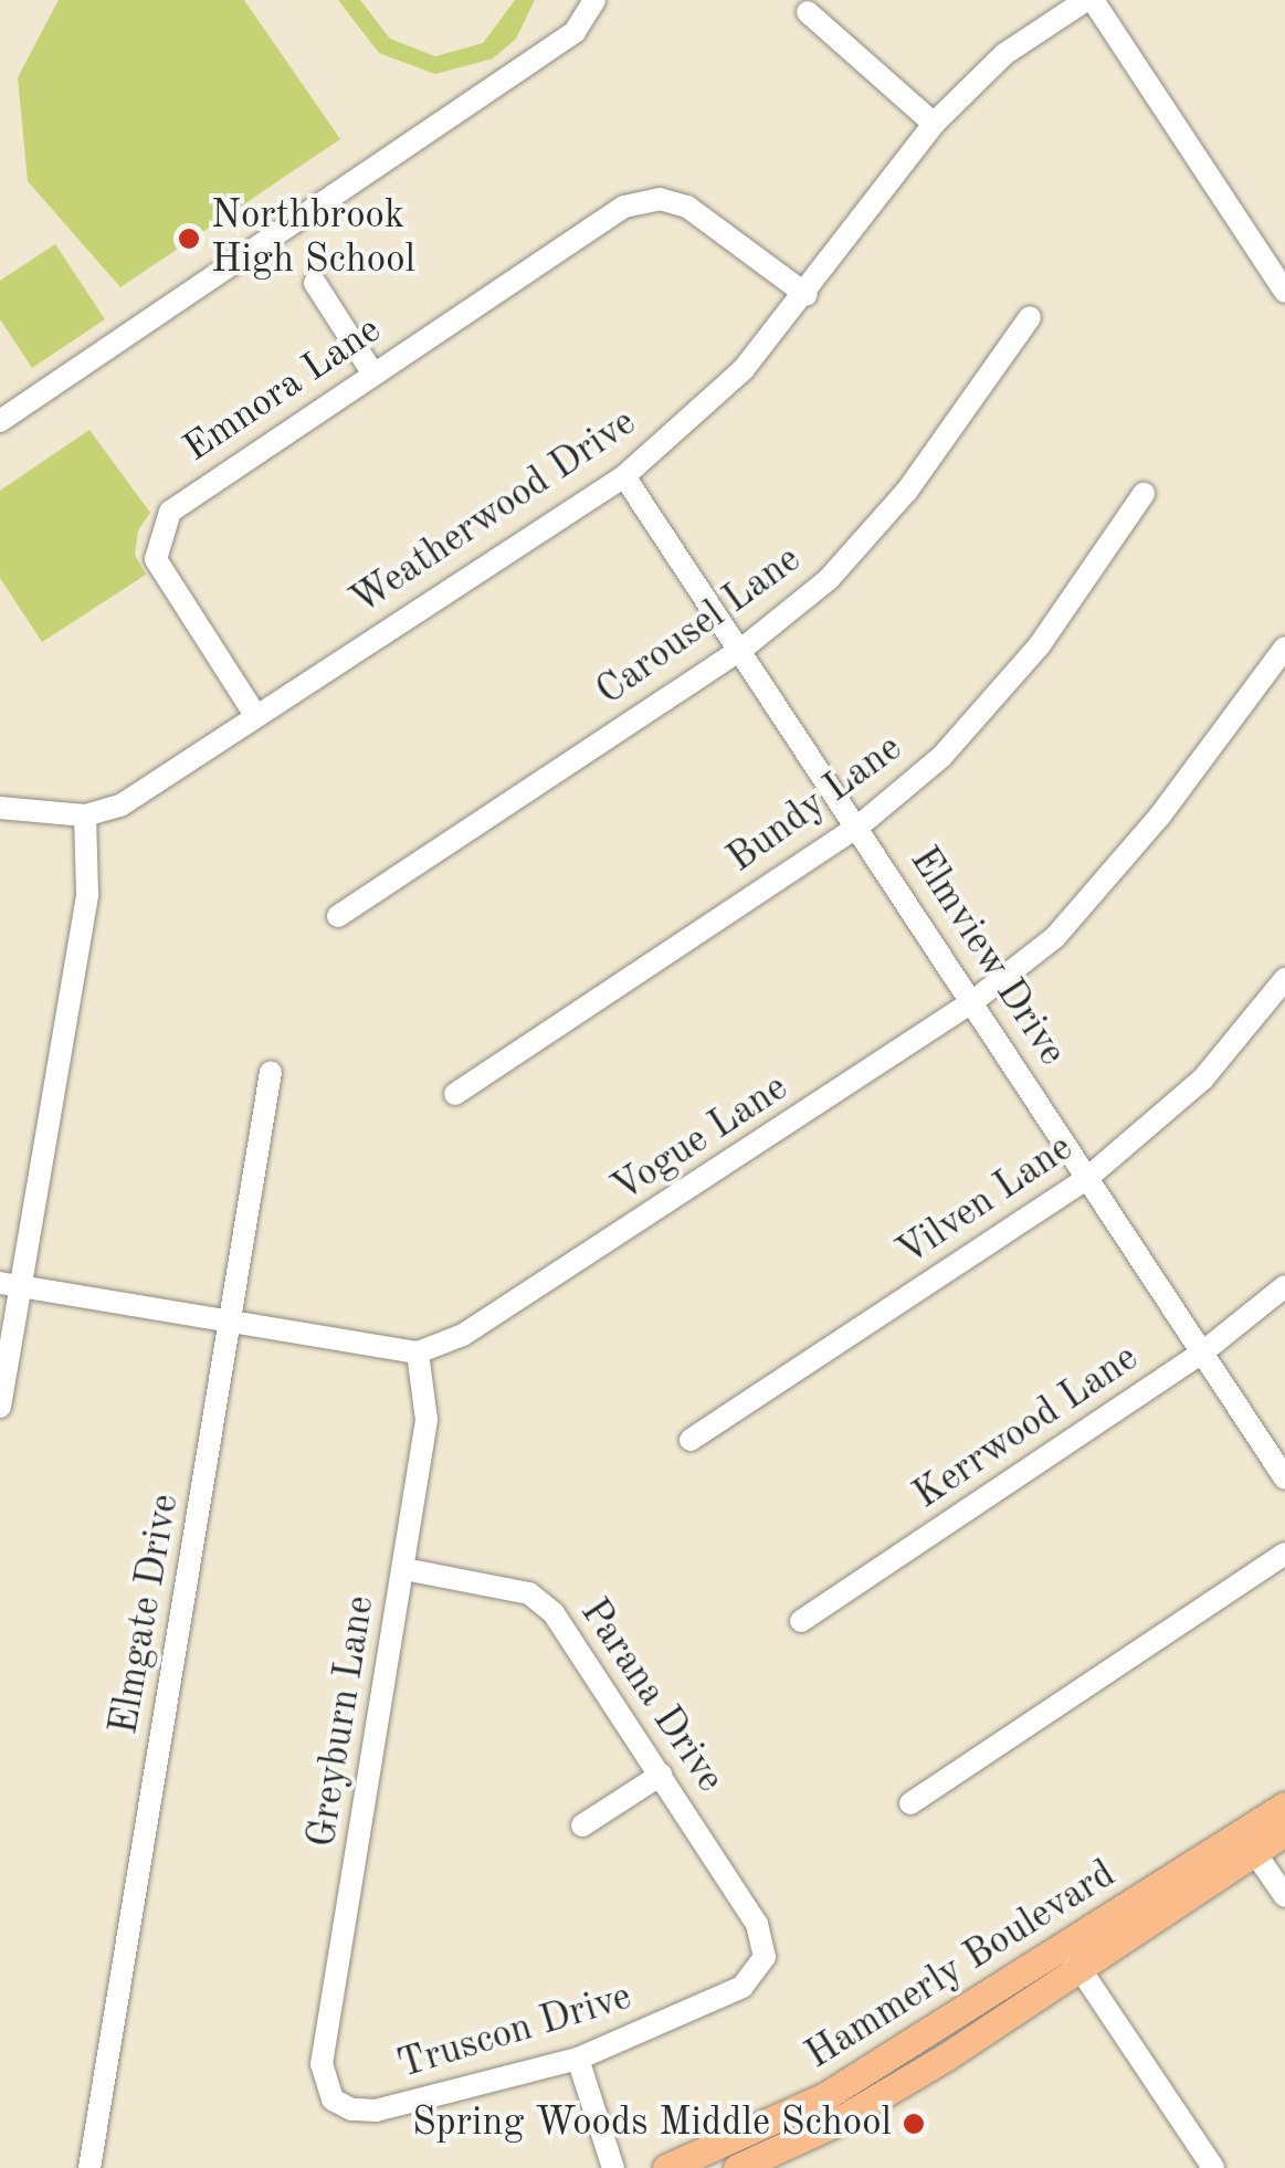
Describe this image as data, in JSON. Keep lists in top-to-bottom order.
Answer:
{
  "streets": {
    "main road": ["Hammerly Boulevard"],
    "street": [
      "Emnora Lane",
      "Weatherwood Drive",
      "Carousel Lane",
      "Bundy Lane",
      "Elmview Drive",
      "Vogue Lane",
      "Vilven Lane",
      "Kerrwood Lane",
      "Elmgate Drive",
      "Parana Drive",
      "Greyburn Lane",
      "Truscon Drive"
    ]
  },
  "crossings": [
    ["Emnora Lane", "Weatherwood Drive"],
    ["Weatherwood Drive", "Elmview Drive"],
    ["Carousel Lane", "Elmview Drive"],
    ["Bundy Lane", "Elmview Drive"],
    ["Elmview Drive", "Vogue Lane"],
    ["Elmview Drive", "Vilven Lane"],
    ["Elmview Drive", "Kerrwood Lane"],
    ["Vogue Lane", "Greyburn Lane"],
    ["Parana Drive", "Greyburn Lane"],
    ["Parana Drive", "Truscon Drive"],
    ["Greyburn Lane", "Truscon Drive"]
  ],
  "places": ["Northbrook High School", "Spring Woods Middle School"]
}
